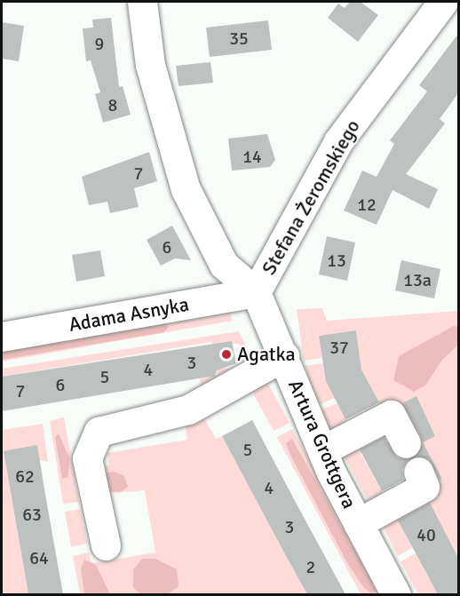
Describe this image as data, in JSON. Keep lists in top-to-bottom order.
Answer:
{
  "streets": {
    "street": ["Stefana Żeromskiego", "Adama Asnyka", "Artura Grottgera"]
  },
  "crossings": [
    ["Stefana Żeromskiego", "Adama Asnyka"],
    ["Stefana Żeromskiego", "Artura Grottgera"],
    ["Adama Asnyka", "Artura Grottgera"]
  ],
  "places": ["Agatka"],
  "house_numbers": [
    "35",
    "9",
    "8",
    "14",
    "7",
    "12",
    "6",
    "13",
    "13a",
    "37",
    "3",
    "4",
    "5",
    "6",
    "7",
    "5",
    "62",
    "4",
    "63",
    "3",
    "40",
    "64",
    "2"
  ]
}
